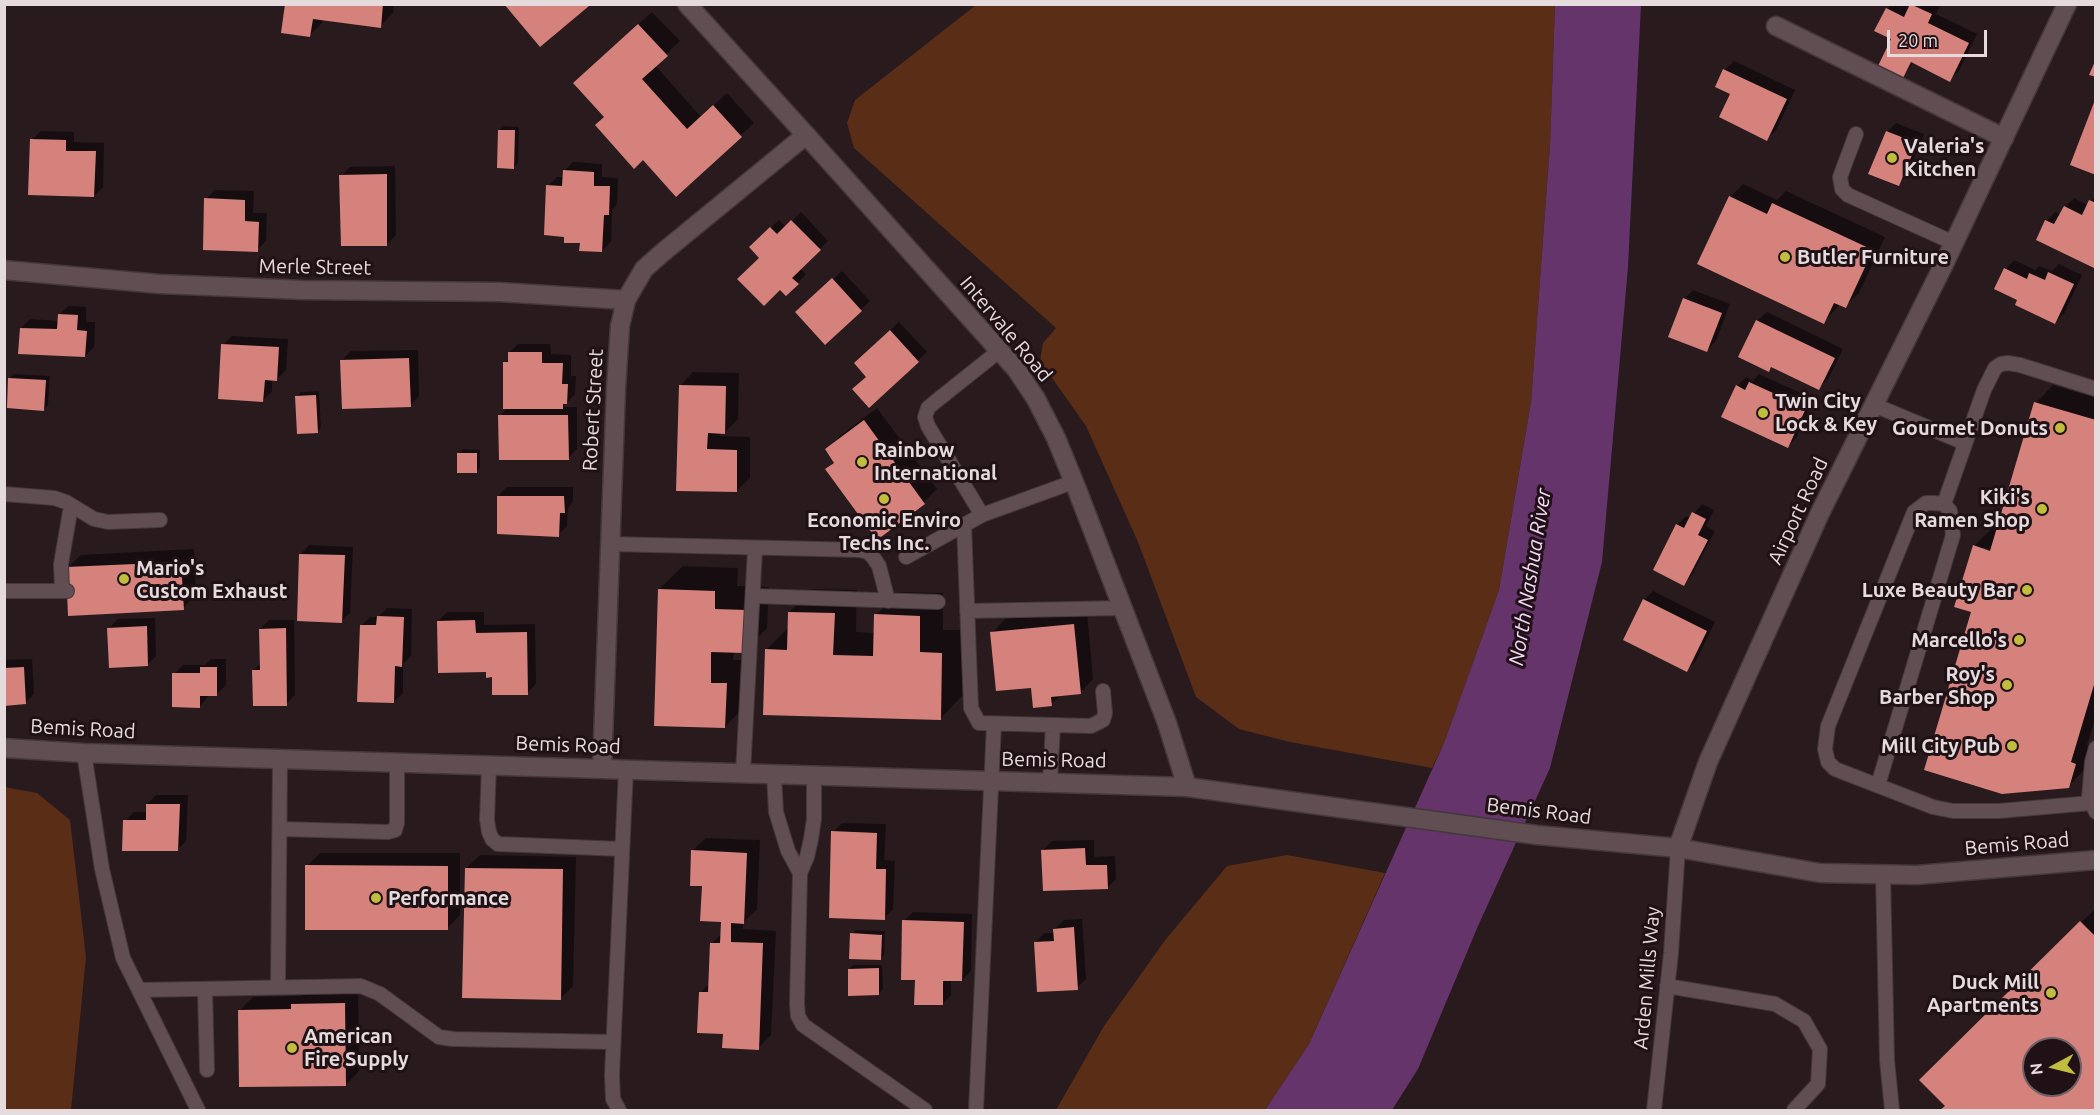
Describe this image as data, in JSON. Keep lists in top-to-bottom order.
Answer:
{
  "streets": {
    "main road": [
      "Merle Street",
      "Intervale Road",
      "Robert Street",
      "Airport Road",
      "Bemis Road"
    ],
    "lane": ["Arden Mills Way"]
  },
  "crossings": [
    ["Merle Street", "Robert Street"],
    ["Intervale Road", "Robert Street"],
    ["Intervale Road", "Bemis Road"],
    ["Robert Street", "Bemis Road"],
    ["Airport Road", "Bemis Road"],
    ["Airport Road", "Arden Mills Way"],
    ["Bemis Road", "Arden Mills Way"]
  ],
  "water": ["North Nashua River"],
  "places": [
    "Valeria's Kitchen",
    "Butler Furniture",
    "Twin City Lock & Key",
    "Gourmet Donuts",
    "Rainbow International",
    "Economic Enviro Techs Inc.",
    "Kiki's Ramen Shop",
    "Mario's Custom Exhaust",
    "Luxe Beauty Bar",
    "Marcello's",
    "Roy's Barber Shop",
    "Mill City Pub",
    "Performance",
    "Duck Mill Apartments",
    "American Fire Supply"
  ],
  "scale_bar": "20 m",
  "north": "left"
}
